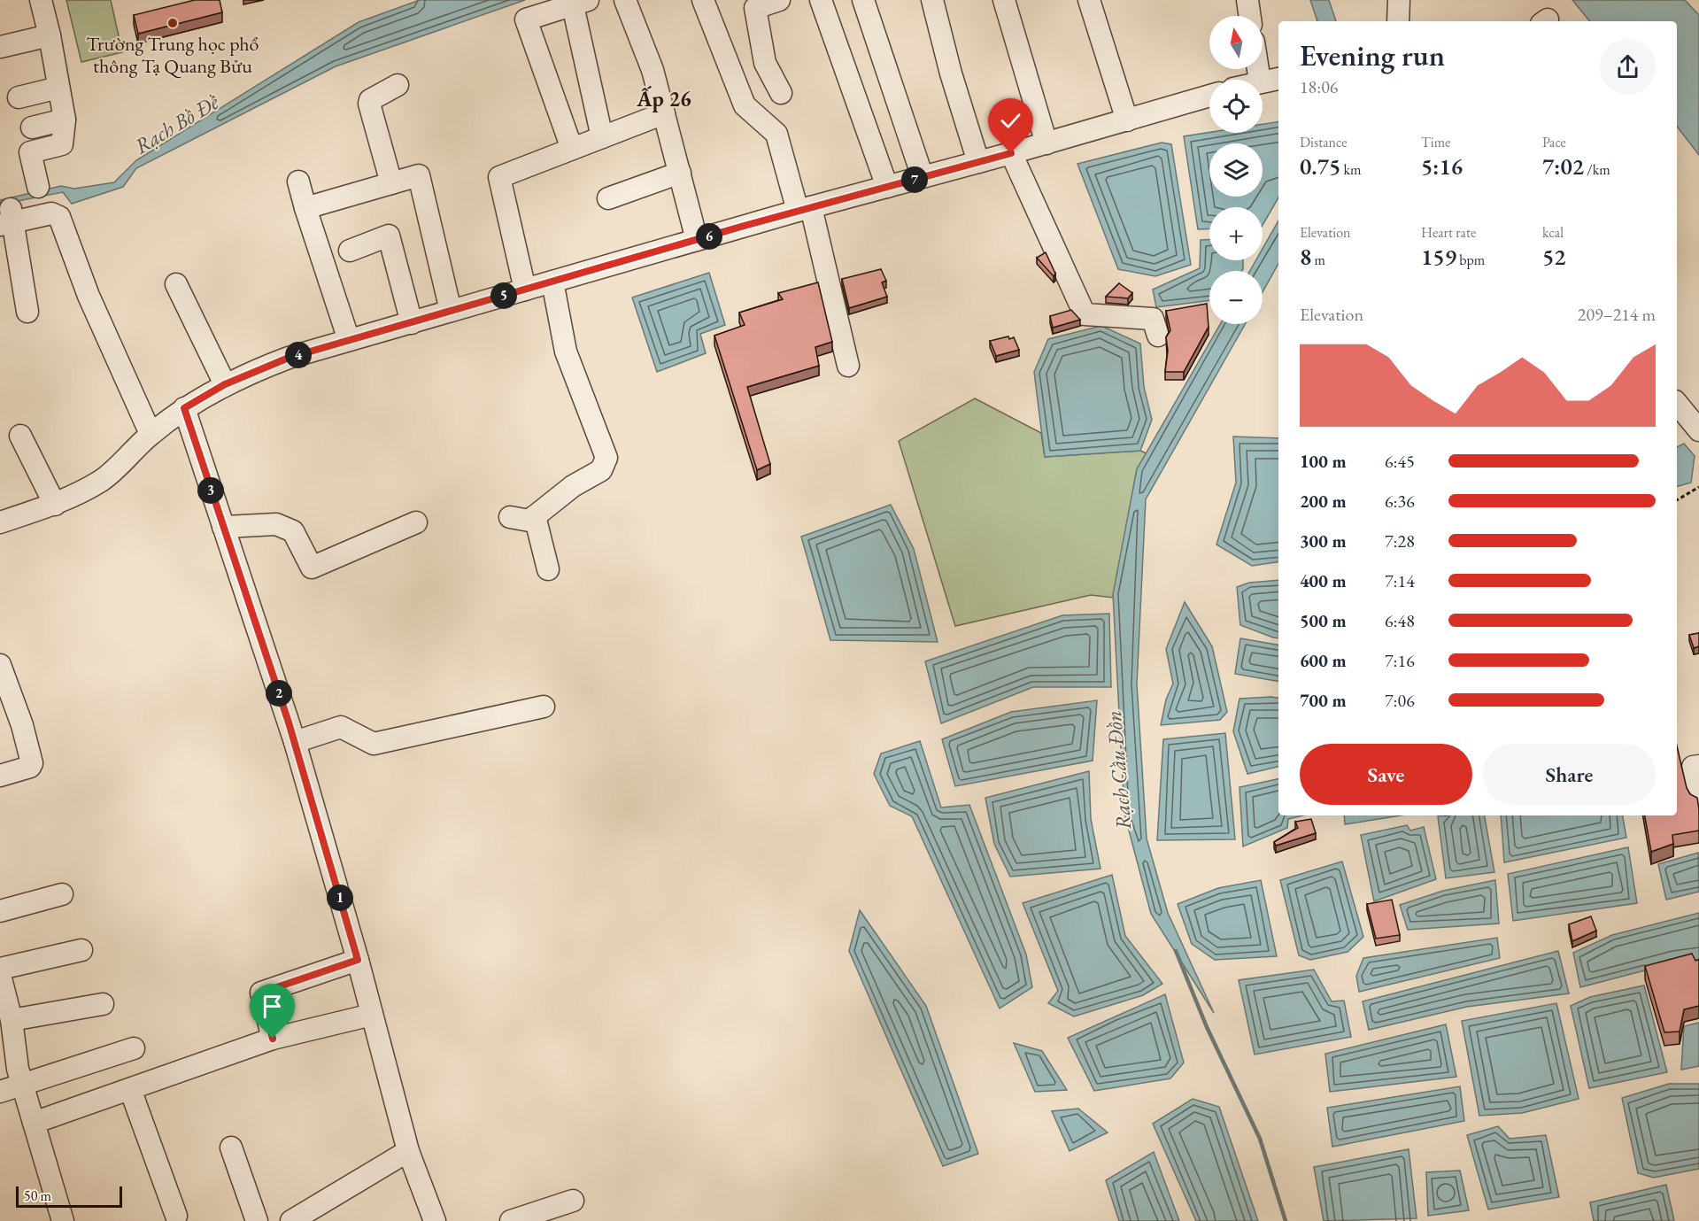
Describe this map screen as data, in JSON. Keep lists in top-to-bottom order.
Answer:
{
  "districts": ["Ấp 26"],
  "water": ["Rạch Bồ Đề", "Rạch Cầu Đồn"],
  "places": ["Trường Trung học phổ thông Tạ Quang Bửu"],
  "scale_bar": "50 m",
  "north": "top",
  "page": {
    "map_buttons": ["+", "−"],
    "heading": ["Evening run", "18:06"],
    "stats": [
      ["Distance", "0.75 km"],
      ["Time", "5:16"],
      ["Pace", "7:02 /km"],
      ["Elevation", "8 m"],
      ["Heart rate", "159 bpm"],
      ["kcal", "52"]
    ],
    "pins": [
      "7",
      "6",
      "5",
      "4",
      "3",
      "2",
      "1"
    ],
    "chart": ["Elevation", "209–214 m"],
    "list": [
      {
        "name": "100 m",
        "note": "6:45"
      },
      {
        "name": "200 m",
        "note": "6:36"
      },
      {
        "name": "300 m",
        "note": "7:28"
      },
      {
        "name": "400 m",
        "note": "7:14"
      },
      {
        "name": "500 m",
        "note": "6:48"
      },
      {
        "name": "600 m",
        "note": "7:16"
      },
      {
        "name": "700 m",
        "note": "7:06"
      }
    ],
    "buttons": ["Save", "Share"],
    "scale": "50 m"
  }
}
